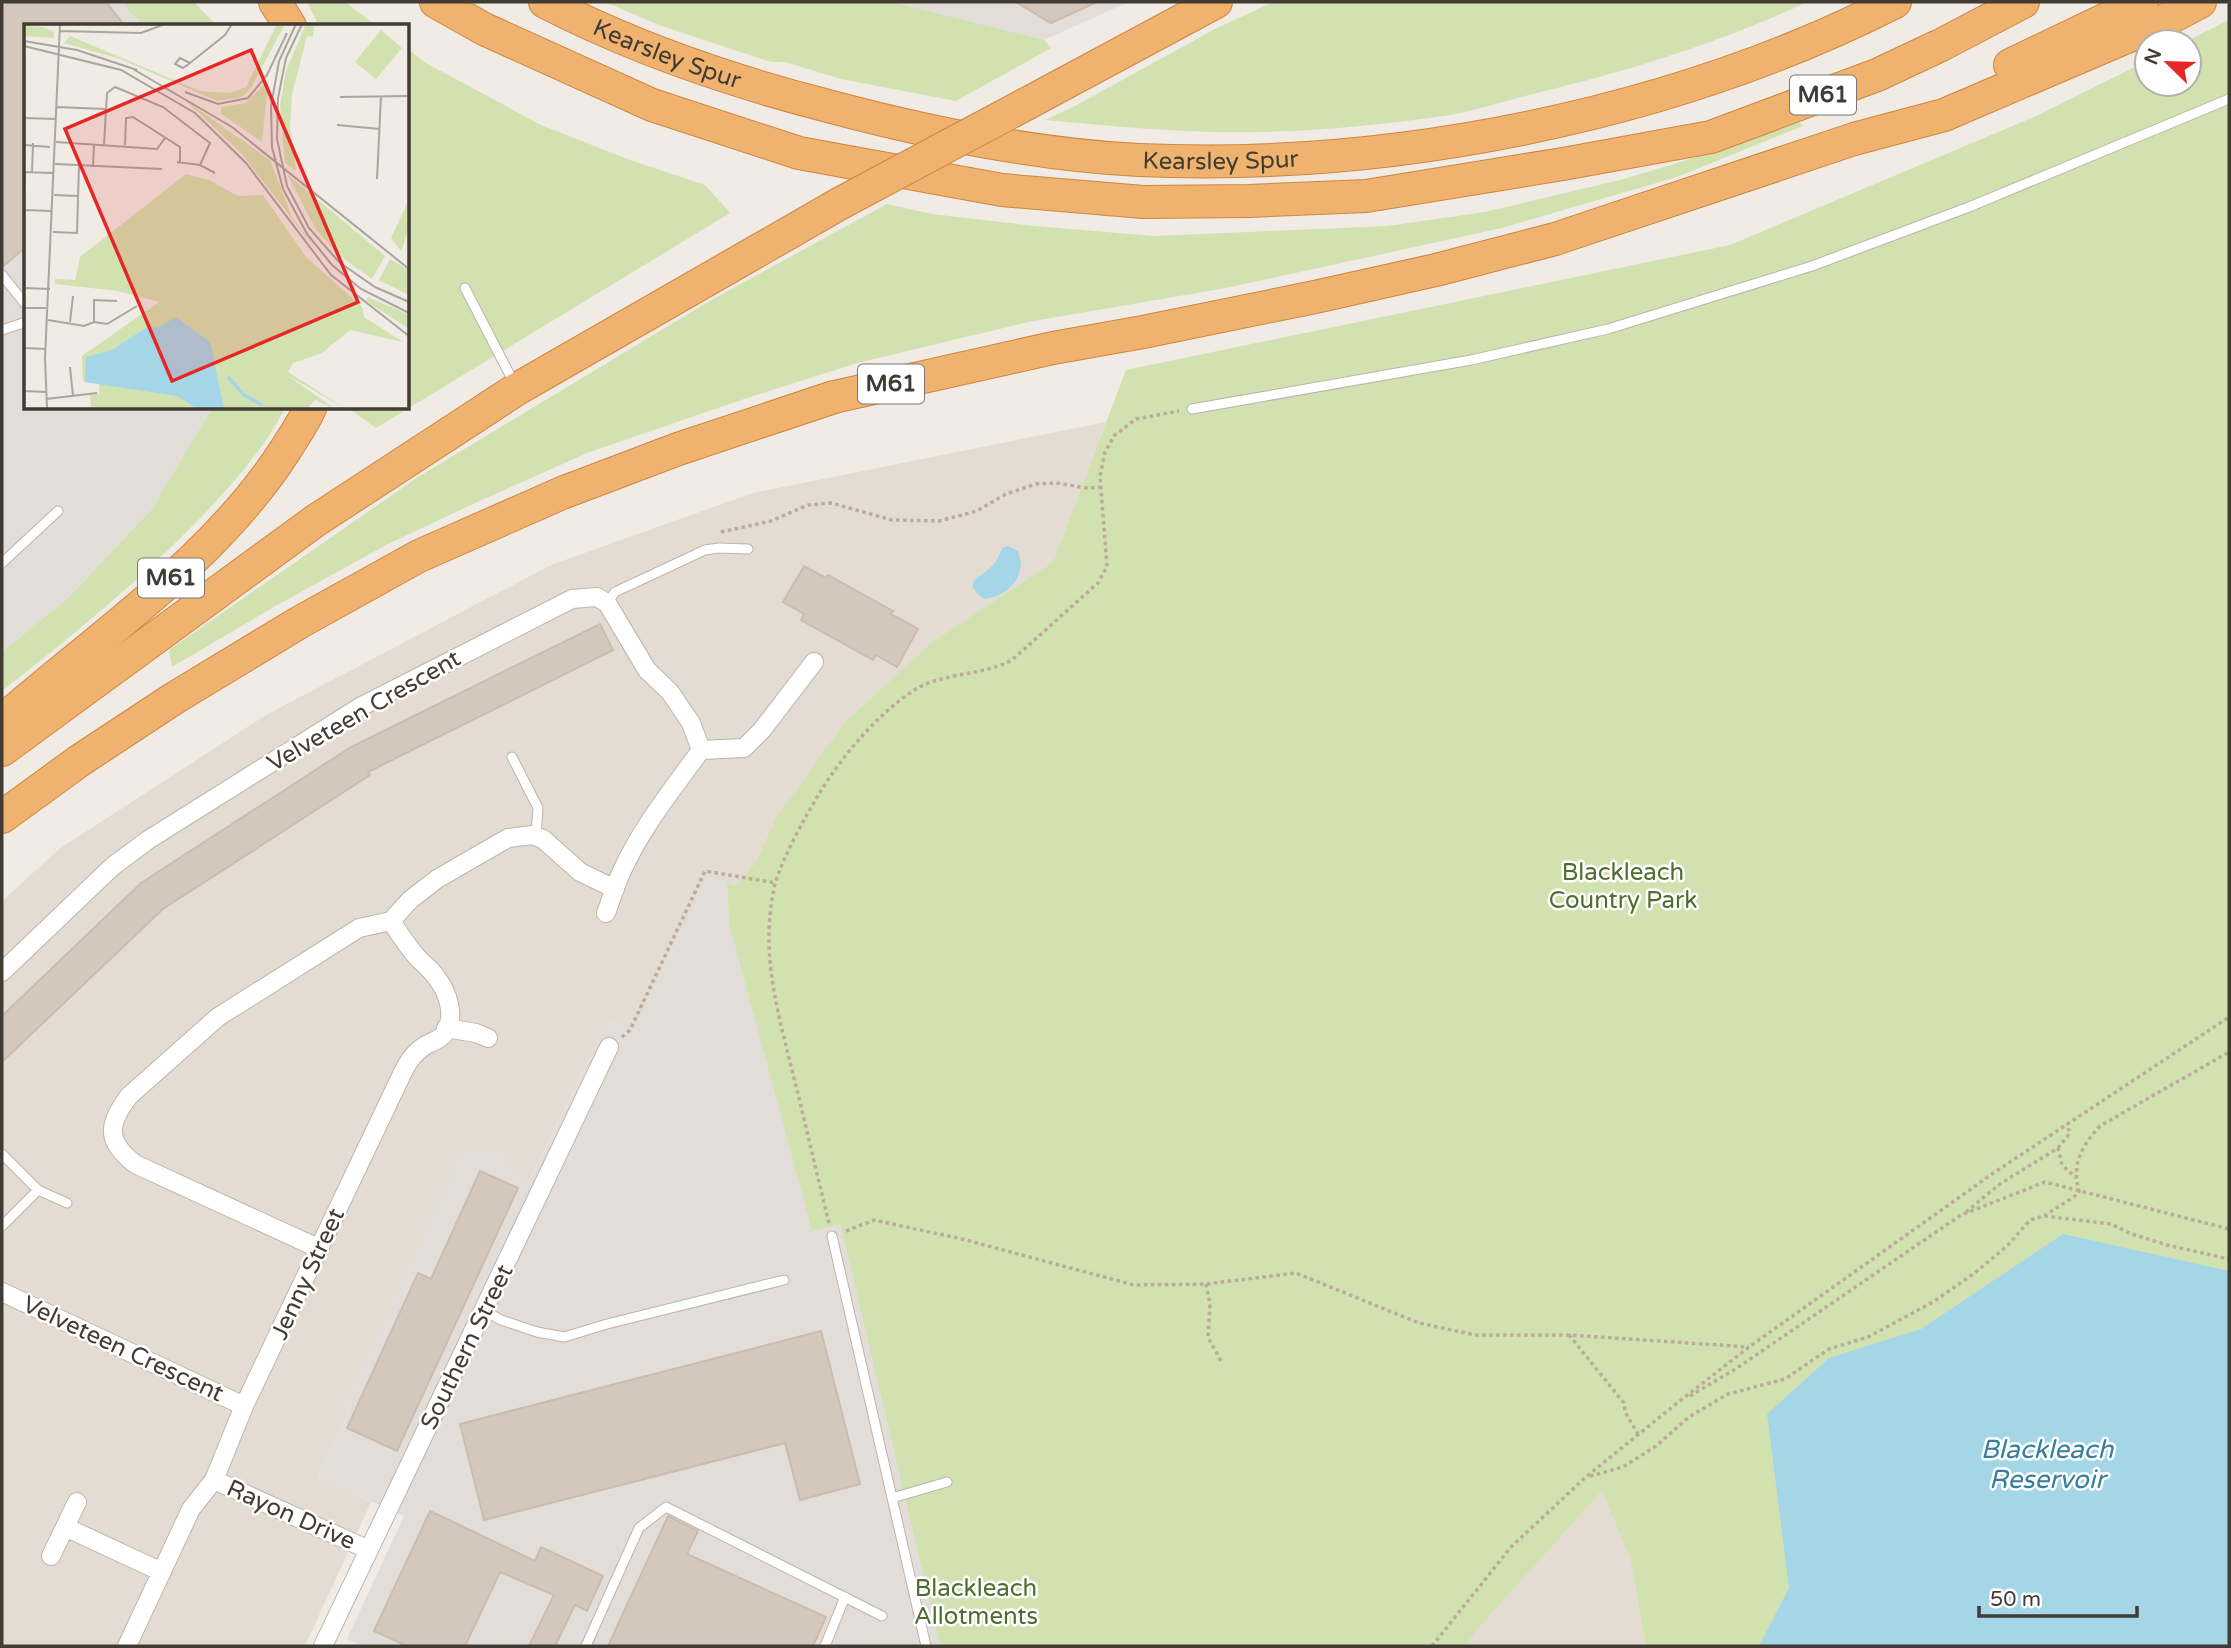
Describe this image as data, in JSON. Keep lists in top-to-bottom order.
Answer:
{
  "streets": {
    "highway": ["Kearsley Spur", "M61"],
    "street": [
      "Velveteen Crescent",
      "Jenny Street",
      "Southern Street",
      "Rayon Drive"
    ]
  },
  "crossings": [
    ["Kearsley Spur", "M61"],
    ["Velveteen Crescent", "Jenny Street"],
    ["Jenny Street", "Rayon Drive"],
    ["Southern Street", "Rayon Drive"]
  ],
  "water": ["Blackleach Reservoir"],
  "parks": ["Blackleach Country Park", "Blackleach Allotments"],
  "scale_bar": "50 m",
  "north": "top left"
}
